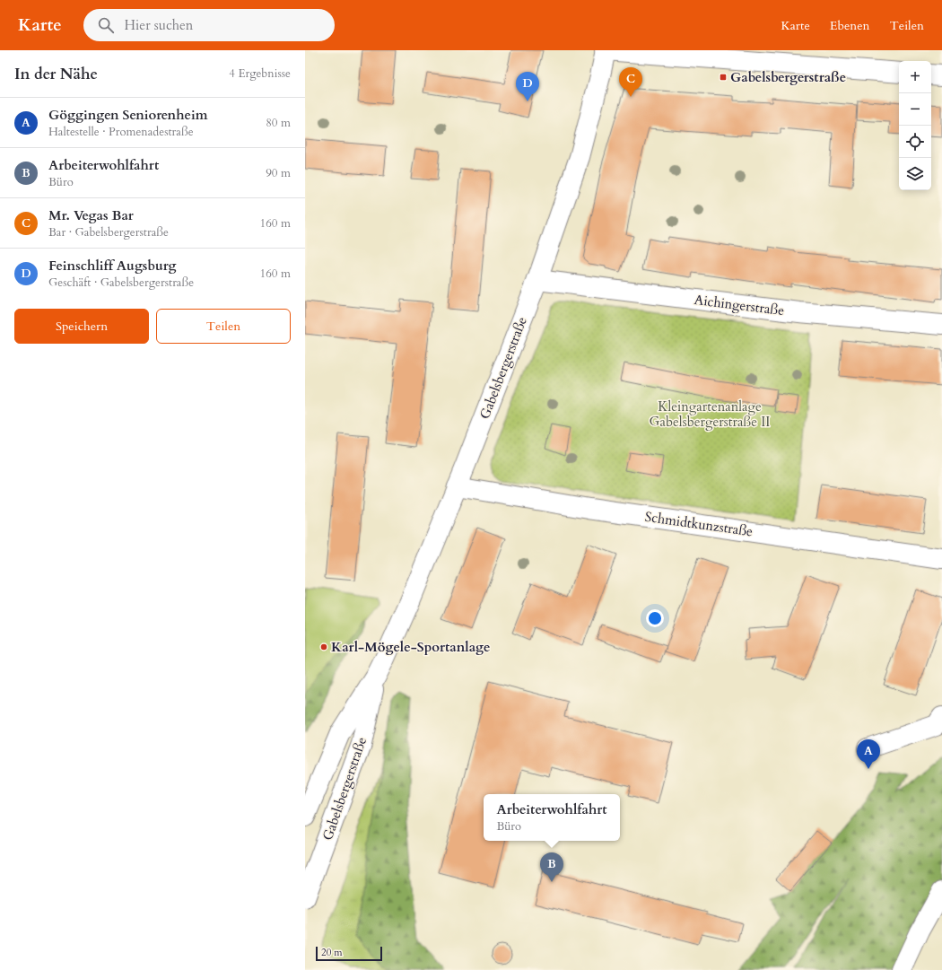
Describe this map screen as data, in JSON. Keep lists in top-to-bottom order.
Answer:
{
  "streets": {
    "street": ["Aichingerstraße", "Gabelsbergerstraße", "Schmidtkunzstraße"]
  },
  "crossings": [
    ["Aichingerstraße", "Gabelsbergerstraße"],
    ["Gabelsbergerstraße", "Schmidtkunzstraße"]
  ],
  "parks": ["Kleingartenanlage Gabelsbergerstraße II"],
  "places": {
    "transit": ["Gabelsbergerstraße"],
    "other": ["Karl-Mögele-Sportanlage"]
  },
  "scale_bar": "20 m",
  "page": {
    "header": "Karte",
    "search": "Hier suchen",
    "nav": ["Karte", "Ebenen", "Teilen"],
    "heading": ["In der Nähe", "4 Ergebnisse"],
    "map_buttons": ["+", "−"],
    "pins": [
      "C",
      "D",
      "A",
      "B"
    ],
    "list": [
      {
        "mark": "A",
        "name": "Göggingen Seniorenheim",
        "note": "Haltestelle · Promenadestraße",
        "value": "80 m"
      },
      {
        "mark": "B",
        "name": "Arbeiterwohlfahrt",
        "note": "Büro",
        "value": "90 m"
      },
      {
        "mark": "C",
        "name": "Mr. Vegas Bar",
        "note": "Bar · Gabelsbergerstraße",
        "value": "160 m"
      },
      {
        "mark": "D",
        "name": "Feinschliff Augsburg",
        "note": "Geschäft · Gabelsbergerstraße",
        "value": "160 m"
      }
    ],
    "buttons": ["Speichern", "Teilen"],
    "popup": ["Arbeiterwohlfahrt", "Büro"],
    "scale": "20 m"
  }
}
